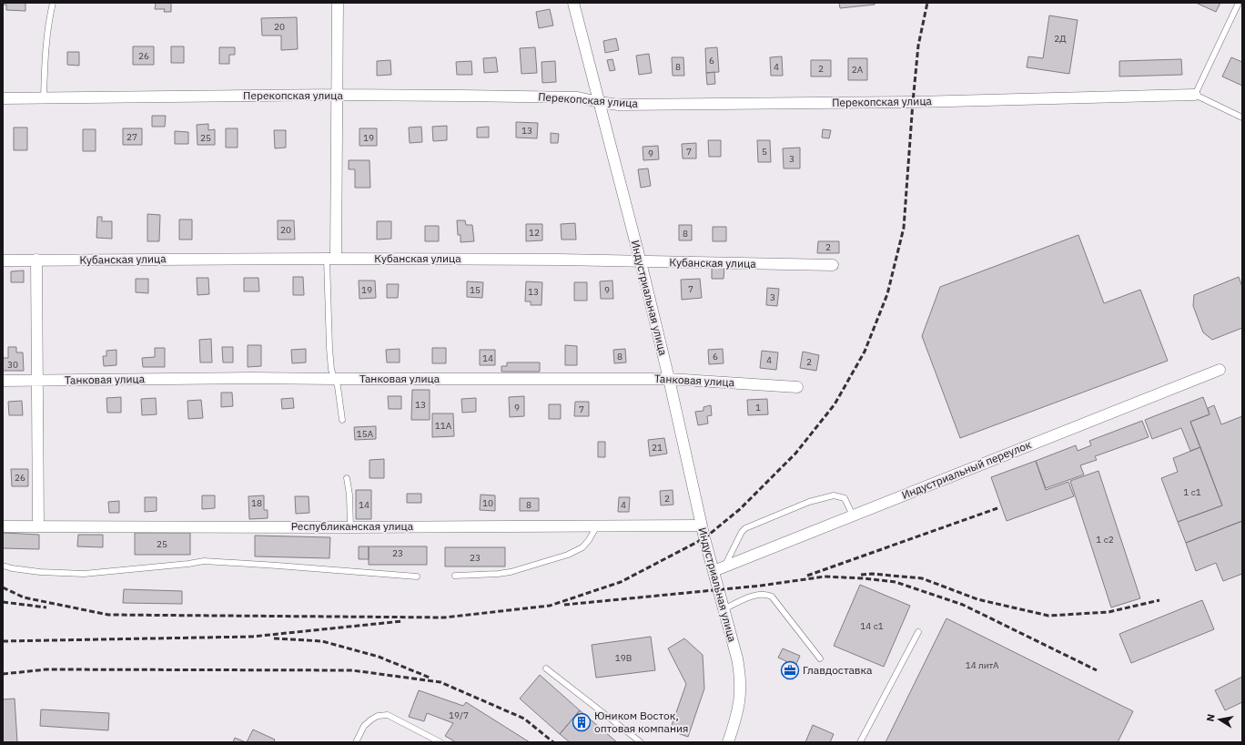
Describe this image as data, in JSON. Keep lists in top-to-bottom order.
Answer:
{
  "streets": {
    "street": [
      "Перекопская улица",
      "Кубанская улица",
      "Индустриальная улица",
      "Танковая улица",
      "Индустриальный переулок",
      "Республиканская улица"
    ]
  },
  "crossings": [
    ["Перекопская улица", "Индустриальная улица"],
    ["Кубанская улица", "Индустриальная улица"],
    ["Индустриальная улица", "Танковая улица"],
    ["Индустриальная улица", "Индустриальный переулок"],
    ["Индустриальная улица", "Республиканская улица"]
  ],
  "places": {
    "office": ["Главдоставка"],
    "building": ["Юником Восток, оптовая компания"]
  },
  "house_numbers": [
    "20",
    "2Д",
    "26",
    "6",
    "8",
    "4",
    "2",
    "2А",
    "13",
    "27",
    "25",
    "19",
    "7",
    "5",
    "9",
    "3",
    "20",
    "12",
    "8",
    "2",
    "7",
    "19",
    "15",
    "9",
    "13",
    "3",
    "8",
    "6",
    "14",
    "4",
    "2",
    "30",
    "13",
    "9",
    "1",
    "7",
    "11А",
    "15А",
    "21",
    "26",
    "1 с1",
    "2",
    "18",
    "10",
    "14",
    "8",
    "4",
    "1 с2",
    "25",
    "23",
    "23",
    "14 с1",
    "19В",
    "14 литА",
    "19/7"
  ],
  "north": "left"
}
